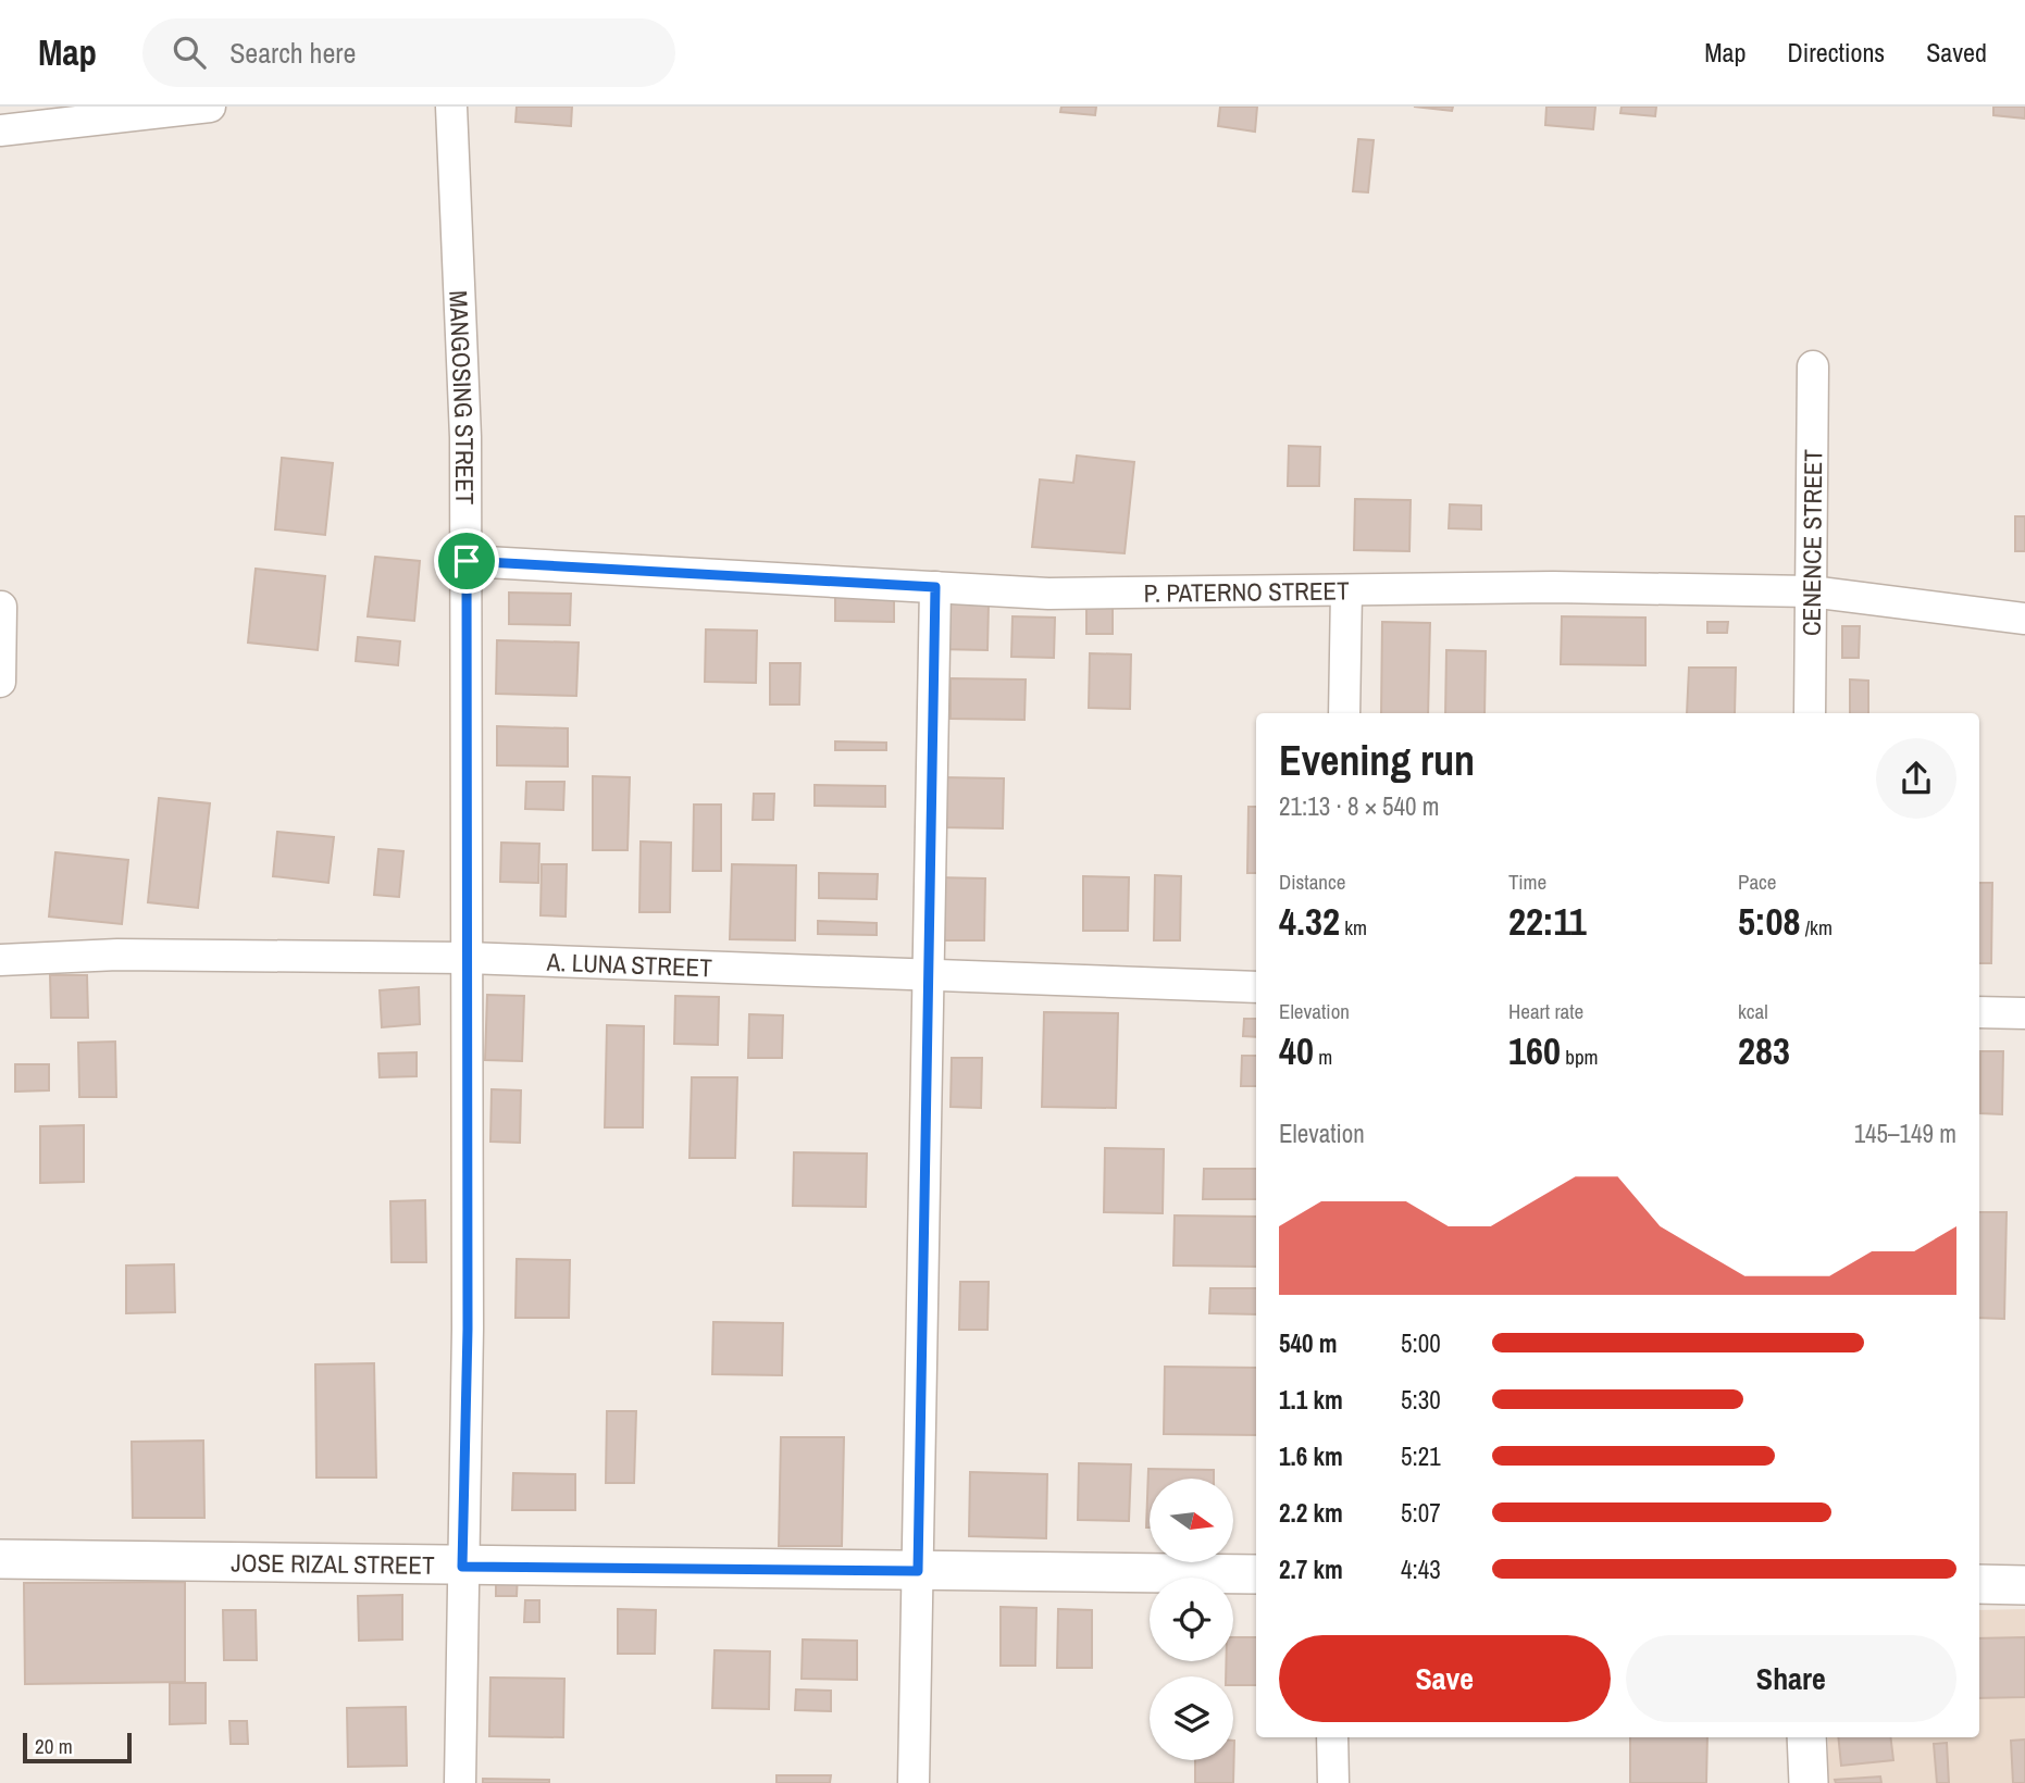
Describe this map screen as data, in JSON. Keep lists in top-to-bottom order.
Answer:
{
  "streets": {
    "street": [
      "MANGOSING STREET",
      "CENENCE STREET",
      "P. PATERNO STREET",
      "A. LUNA STREET",
      "JOSE RIZAL STREET"
    ]
  },
  "crossings": [
    ["MANGOSING STREET", "P. PATERNO STREET"],
    ["MANGOSING STREET", "A. LUNA STREET"],
    ["MANGOSING STREET", "JOSE RIZAL STREET"],
    ["CENENCE STREET", "P. PATERNO STREET"]
  ],
  "scale_bar": "20 m",
  "north": "right",
  "page": {
    "header": "Map",
    "search": "Search here",
    "nav": ["Map", "Directions", "Saved"],
    "heading": ["Evening run", "21:13 · 8 × 540 m"],
    "stats": [
      ["Distance", "4.32 km"],
      ["Time", "22:11"],
      ["Pace", "5:08 /km"],
      ["Elevation", "40 m"],
      ["Heart rate", "160 bpm"],
      ["kcal", "283"]
    ],
    "chart": ["Elevation", "145–149 m"],
    "list": [
      {
        "name": "540 m",
        "note": "5:00"
      },
      {
        "name": "1.1 km",
        "note": "5:30"
      },
      {
        "name": "1.6 km",
        "note": "5:21"
      },
      {
        "name": "2.2 km",
        "note": "5:07"
      },
      {
        "name": "2.7 km",
        "note": "4:43"
      }
    ],
    "buttons": ["Save", "Share"],
    "scale": "20 m"
  }
}
